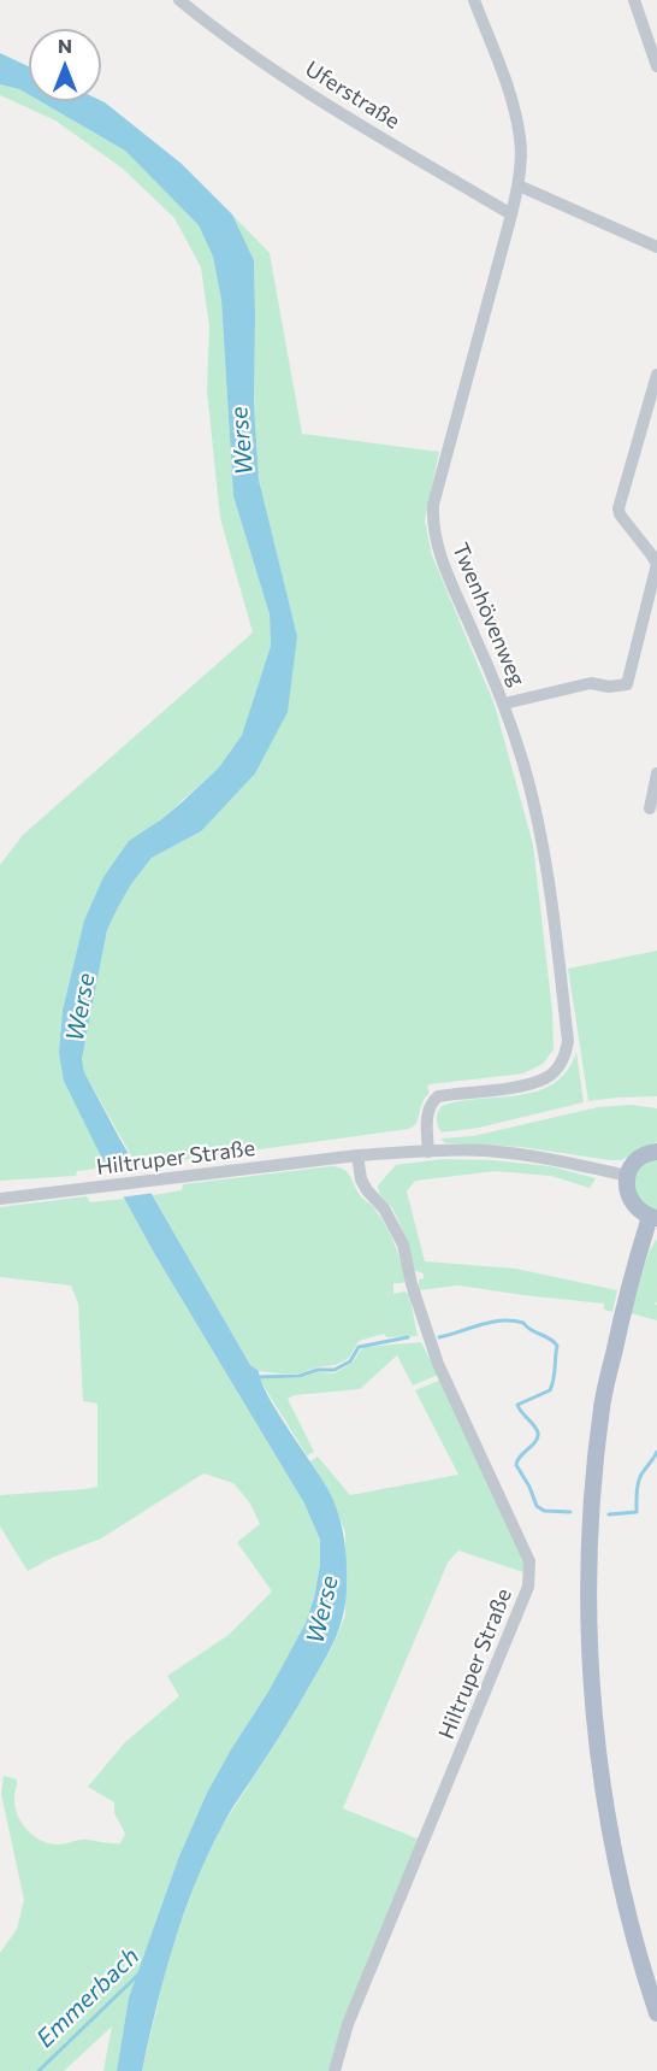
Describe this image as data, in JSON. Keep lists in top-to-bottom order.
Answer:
{
  "streets": {
    "street": ["Uferstraße", "Twenhövenweg", "Hiltruper Straße"]
  },
  "crossings": [
    ["Uferstraße", "Twenhövenweg"],
    ["Twenhövenweg", "Hiltruper Straße"]
  ],
  "water": ["Werse", "Emmerbach"],
  "north": "top"
}
